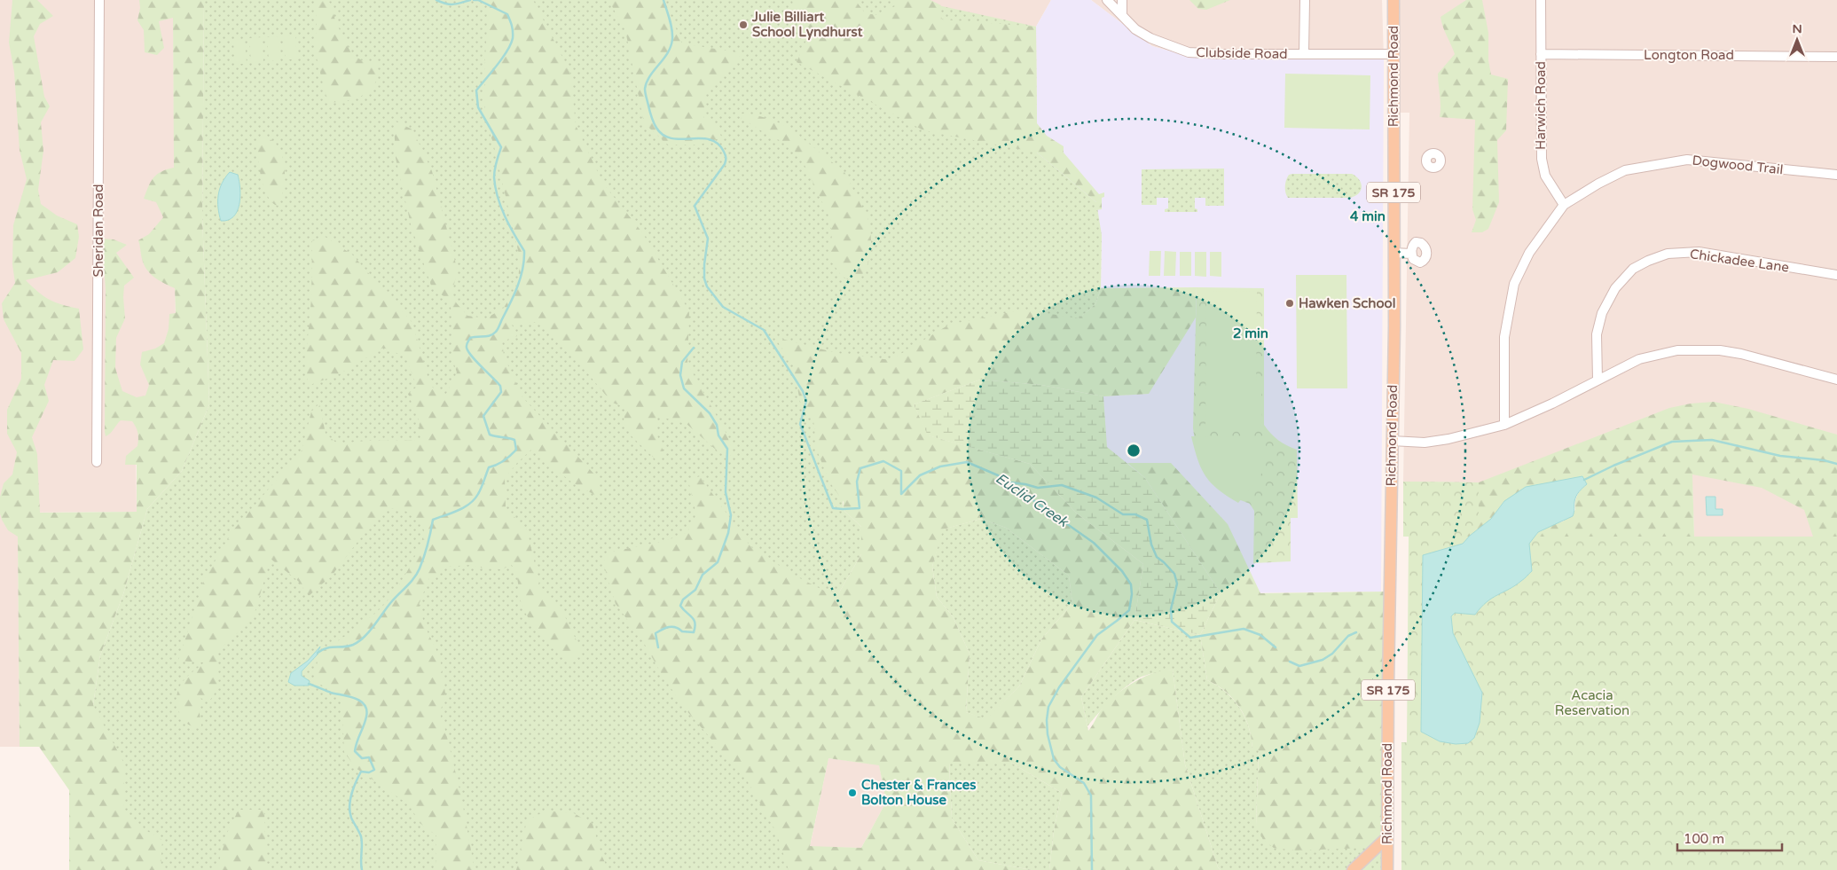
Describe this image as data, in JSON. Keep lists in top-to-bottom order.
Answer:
{
  "streets": {
    "main road": ["Richmond Road", "SR 175"],
    "street": [
      "Clubside Road",
      "Longton Road",
      "Harwich Road",
      "Dogwood Trail",
      "Sheridan Road",
      "Chickadee Lane"
    ]
  },
  "crossings": [
    ["Clubside Road", "Richmond Road"],
    ["Longton Road", "Harwich Road"],
    ["Harwich Road", "Dogwood Trail"]
  ],
  "water": ["Euclid Creek"],
  "parks": ["Acacia Reservation"],
  "places": ["Julie Billiart School Lyndhurst", "Hawken School", "Chester & Frances Bolton House"],
  "scale_bar": "100 m",
  "north": "top",
  "rings": ["4 min", "2 min"]
}
